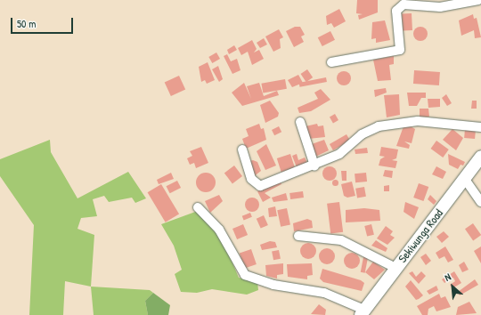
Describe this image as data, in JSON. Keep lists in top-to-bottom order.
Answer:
{
  "streets": {
    "main road": ["Sekiwunga Road"]
  },
  "scale_bar": "50 m",
  "north": "top left"
}
